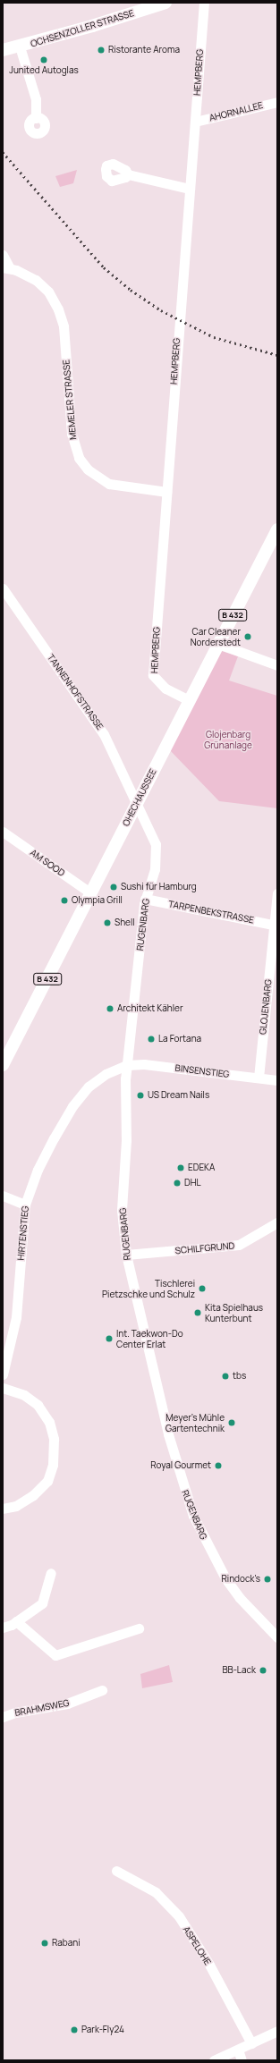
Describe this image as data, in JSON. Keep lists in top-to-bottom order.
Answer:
{
  "streets": {
    "main road": ["OCHSENZOLLER STRASSE", "B 432", "OHECHAUSSEE"],
    "street": [
      "HEMPBERG",
      "AHORNALLEE",
      "MEMELER STRASSE",
      "TANNENHOFSTRASSE",
      "AM SOOD",
      "TARPENBEKSTRASSE",
      "RUGENBARG",
      "GLOJENBARG",
      "BINSENSTIEG",
      "HIRTENSTIEG",
      "SCHILFGRUND",
      "BRAHMSWEG",
      "ASPELOHE"
    ]
  },
  "crossings": [
    ["HEMPBERG", "AHORNALLEE"],
    ["HEMPBERG", "MEMELER STRASSE"],
    ["HEMPBERG", "OHECHAUSSEE"],
    ["TANNENHOFSTRASSE", "OHECHAUSSEE"],
    ["TANNENHOFSTRASSE", "RUGENBARG"],
    ["OHECHAUSSEE", "AM SOOD"],
    ["OHECHAUSSEE", "RUGENBARG"],
    ["TARPENBEKSTRASSE", "RUGENBARG"],
    ["TARPENBEKSTRASSE", "GLOJENBARG"],
    ["RUGENBARG", "BINSENSTIEG"],
    ["RUGENBARG", "HIRTENSTIEG"],
    ["RUGENBARG", "SCHILFGRUND"],
    ["GLOJENBARG", "BINSENSTIEG"],
    ["BINSENSTIEG", "HIRTENSTIEG"]
  ],
  "parks": ["Glojenbarg Grünanlage"],
  "places": [
    "Ristorante Aroma",
    "Junited Autoglas",
    "Car Cleaner Norderstedt",
    "Sushi für Hamburg",
    "Olympia Grill",
    "Shell",
    "Architekt Kähler",
    "La Fortana",
    "US Dream Nails",
    "EDEKA",
    "DHL",
    "Tischlerei Pietzschke und Schulz",
    "Kita Spielhaus Kunterbunt",
    "Int. Taekwon-Do Center Erlat",
    "tbs",
    "Meyer’s Mühle Gartentechnik",
    "Royal Gourmet",
    "Rindock's",
    "BB-Lack",
    "Rabani",
    "Park-Fly24"
  ]
}
